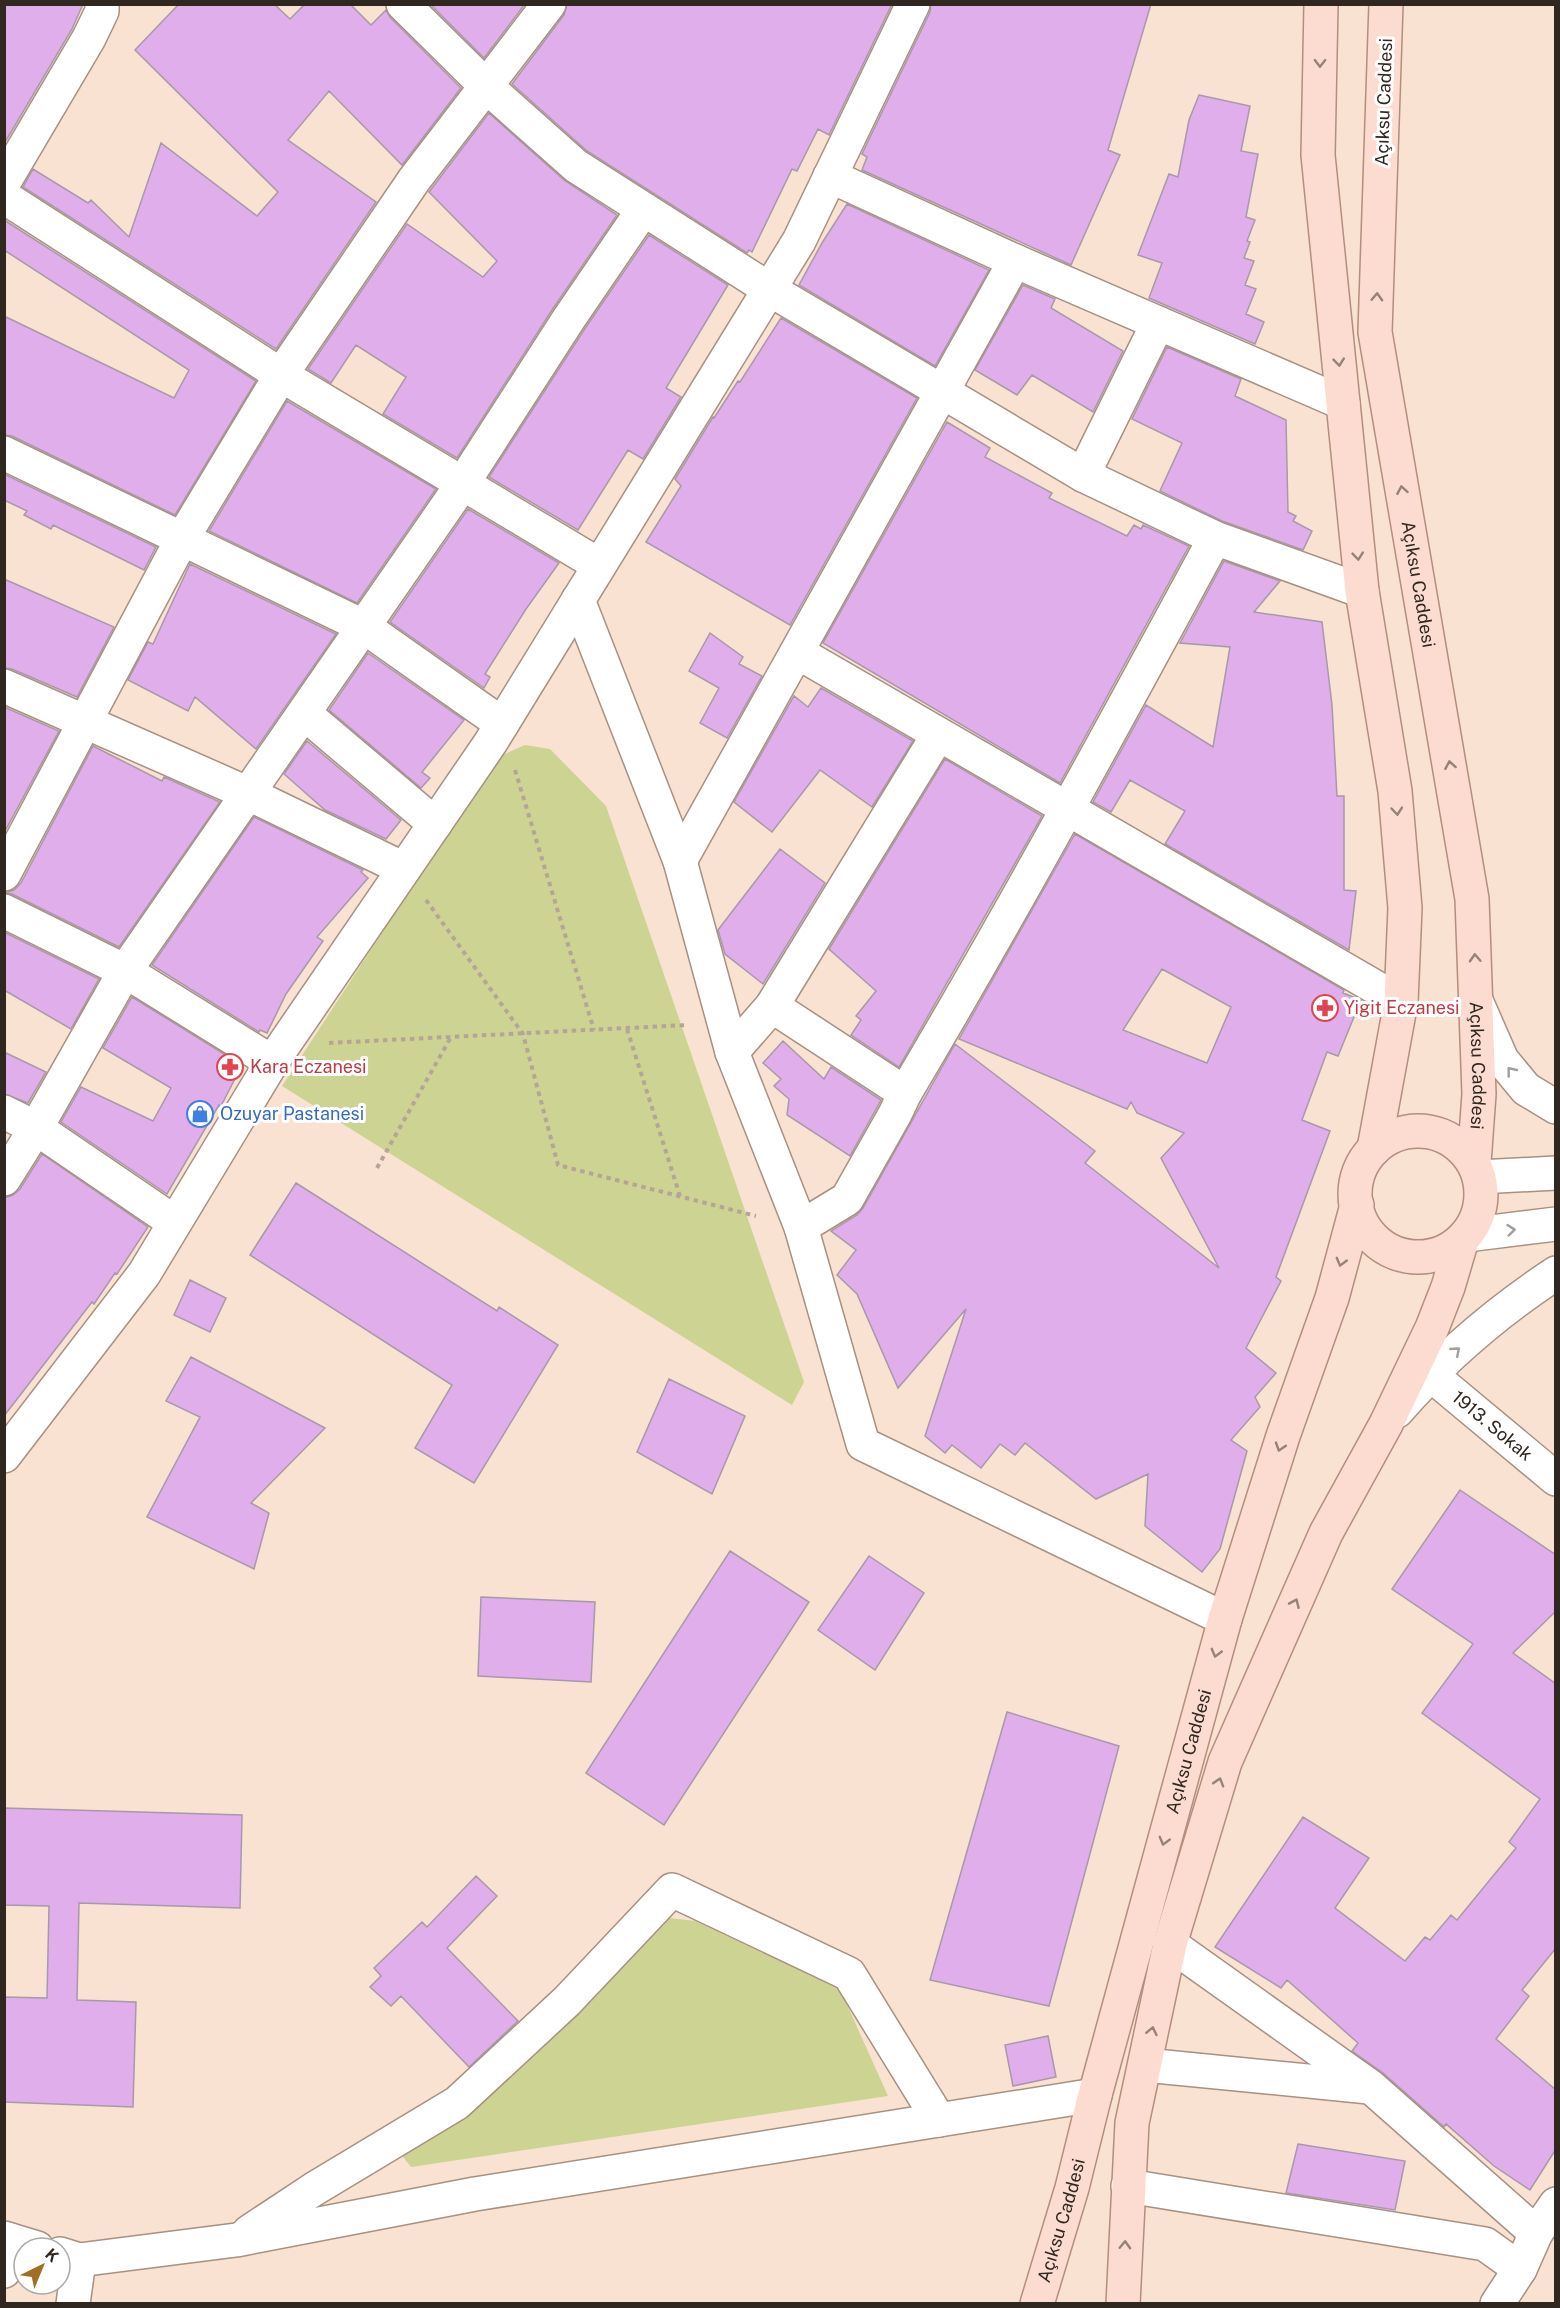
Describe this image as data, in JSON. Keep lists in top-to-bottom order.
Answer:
{
  "streets": {
    "main road": ["Açıksu Caddesi"],
    "street": ["1913. Sokak"]
  },
  "places": {
    "pharmacy": ["Yigit Eczanesi", "Kara Eczanesi"],
    "shop": ["Ozuyar Pastanesi"]
  },
  "north": "top right"
}
